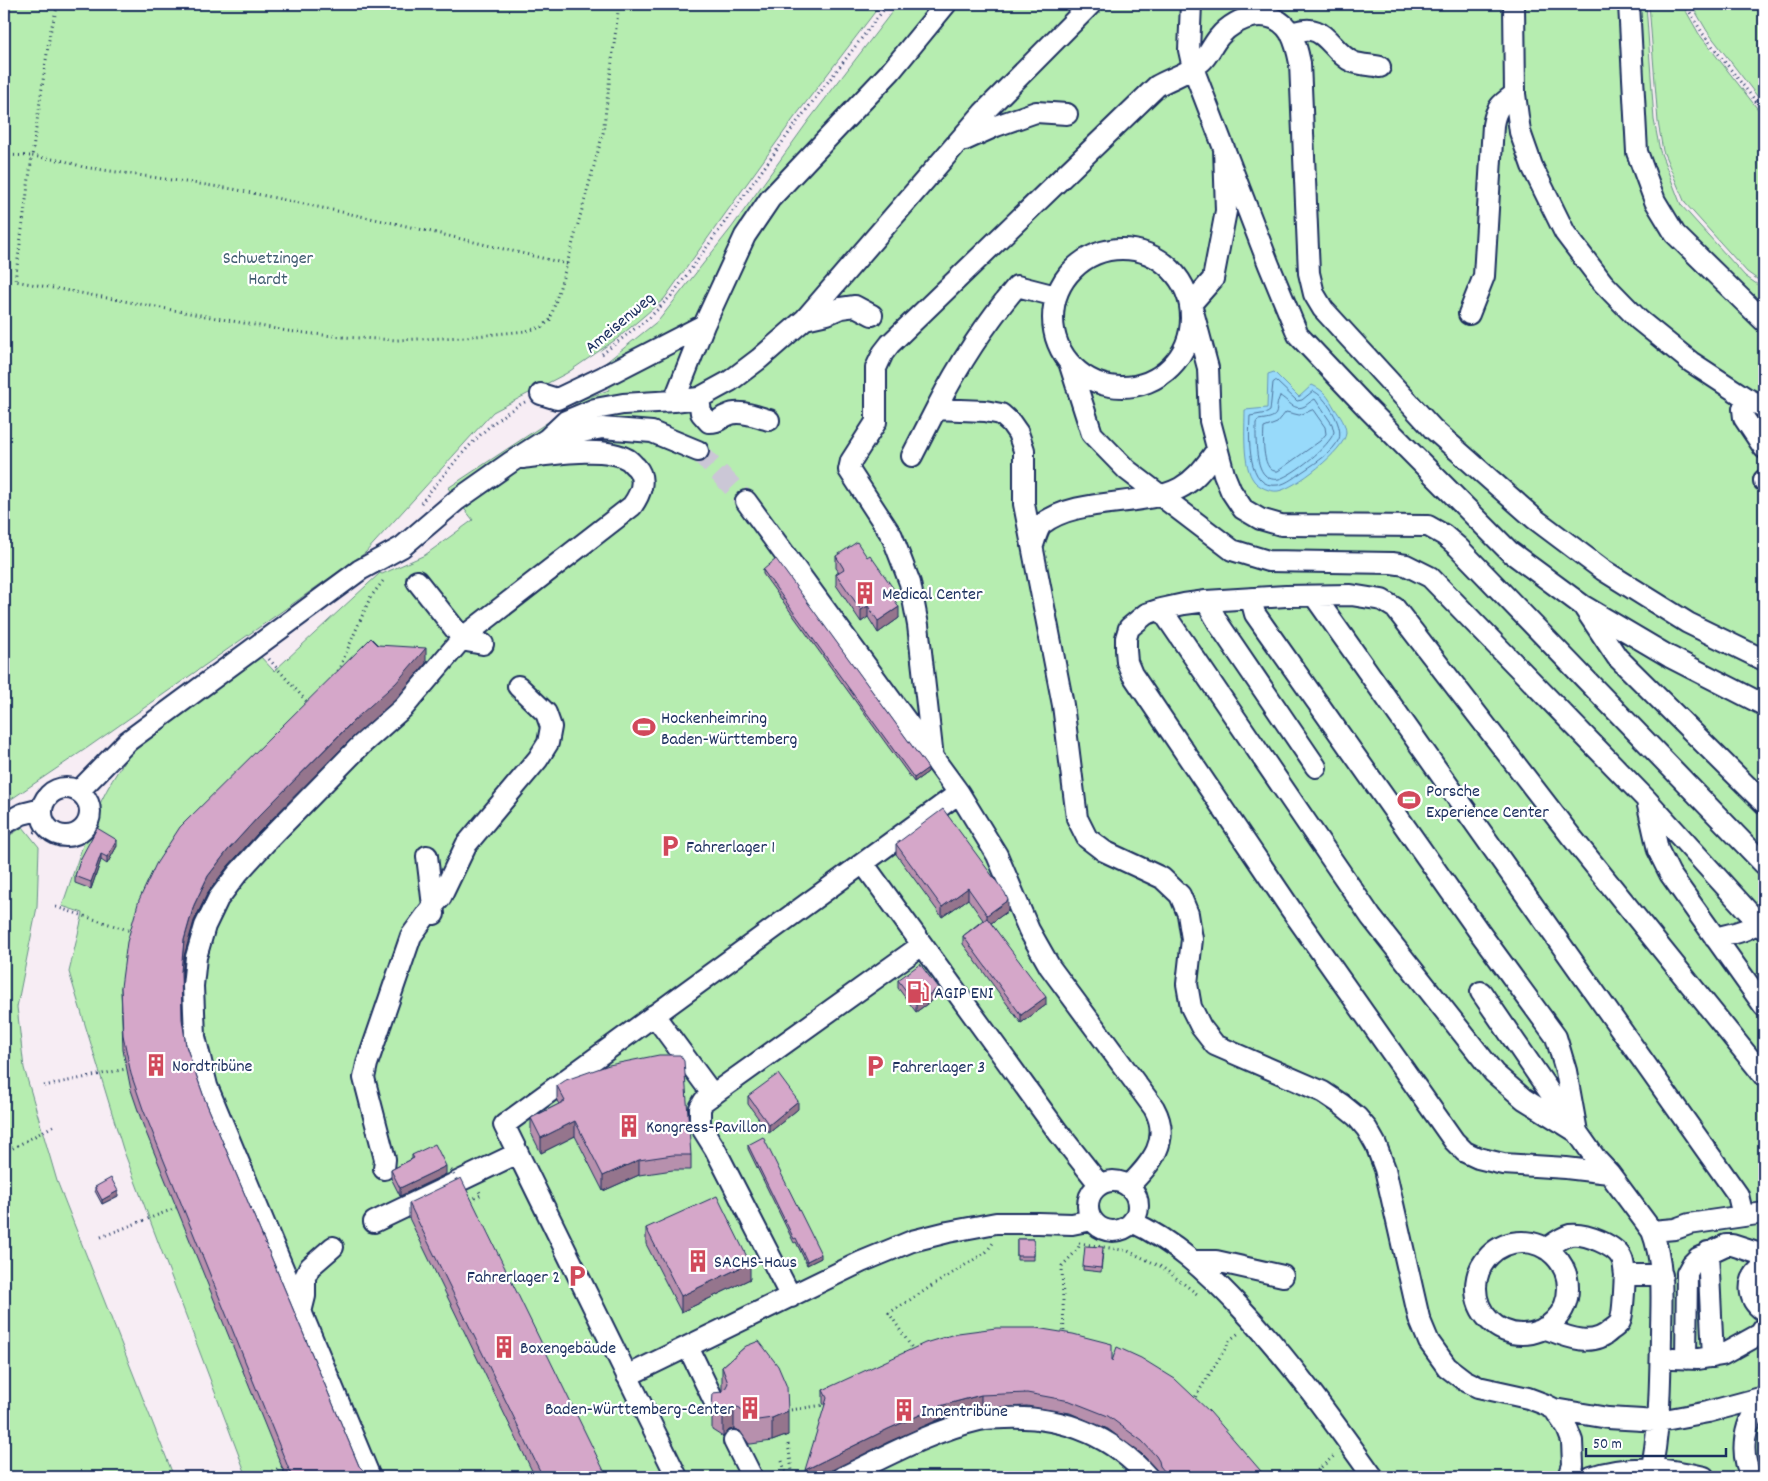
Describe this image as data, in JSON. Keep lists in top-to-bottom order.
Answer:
{
  "streets": {
    "path": ["Ameisenweg"]
  },
  "parks": ["Schwetzinger Hardt"],
  "places": {
    "building": [
      "Medical Center",
      "Nordtribüne",
      "Kongress-Pavillon",
      "SACHS-Haus",
      "Boxengebäude",
      "Baden-Württemberg-Center",
      "Innentribüne"
    ],
    "sports": ["Hockenheimring Baden-Württemberg", "Porsche Experience Center"],
    "parking": ["Fahrerlager 1", "Fahrerlager 3", "Fahrerlager 2"],
    "fuel station": ["AGIP ENI"]
  },
  "scale_bar": "50 m"
}
